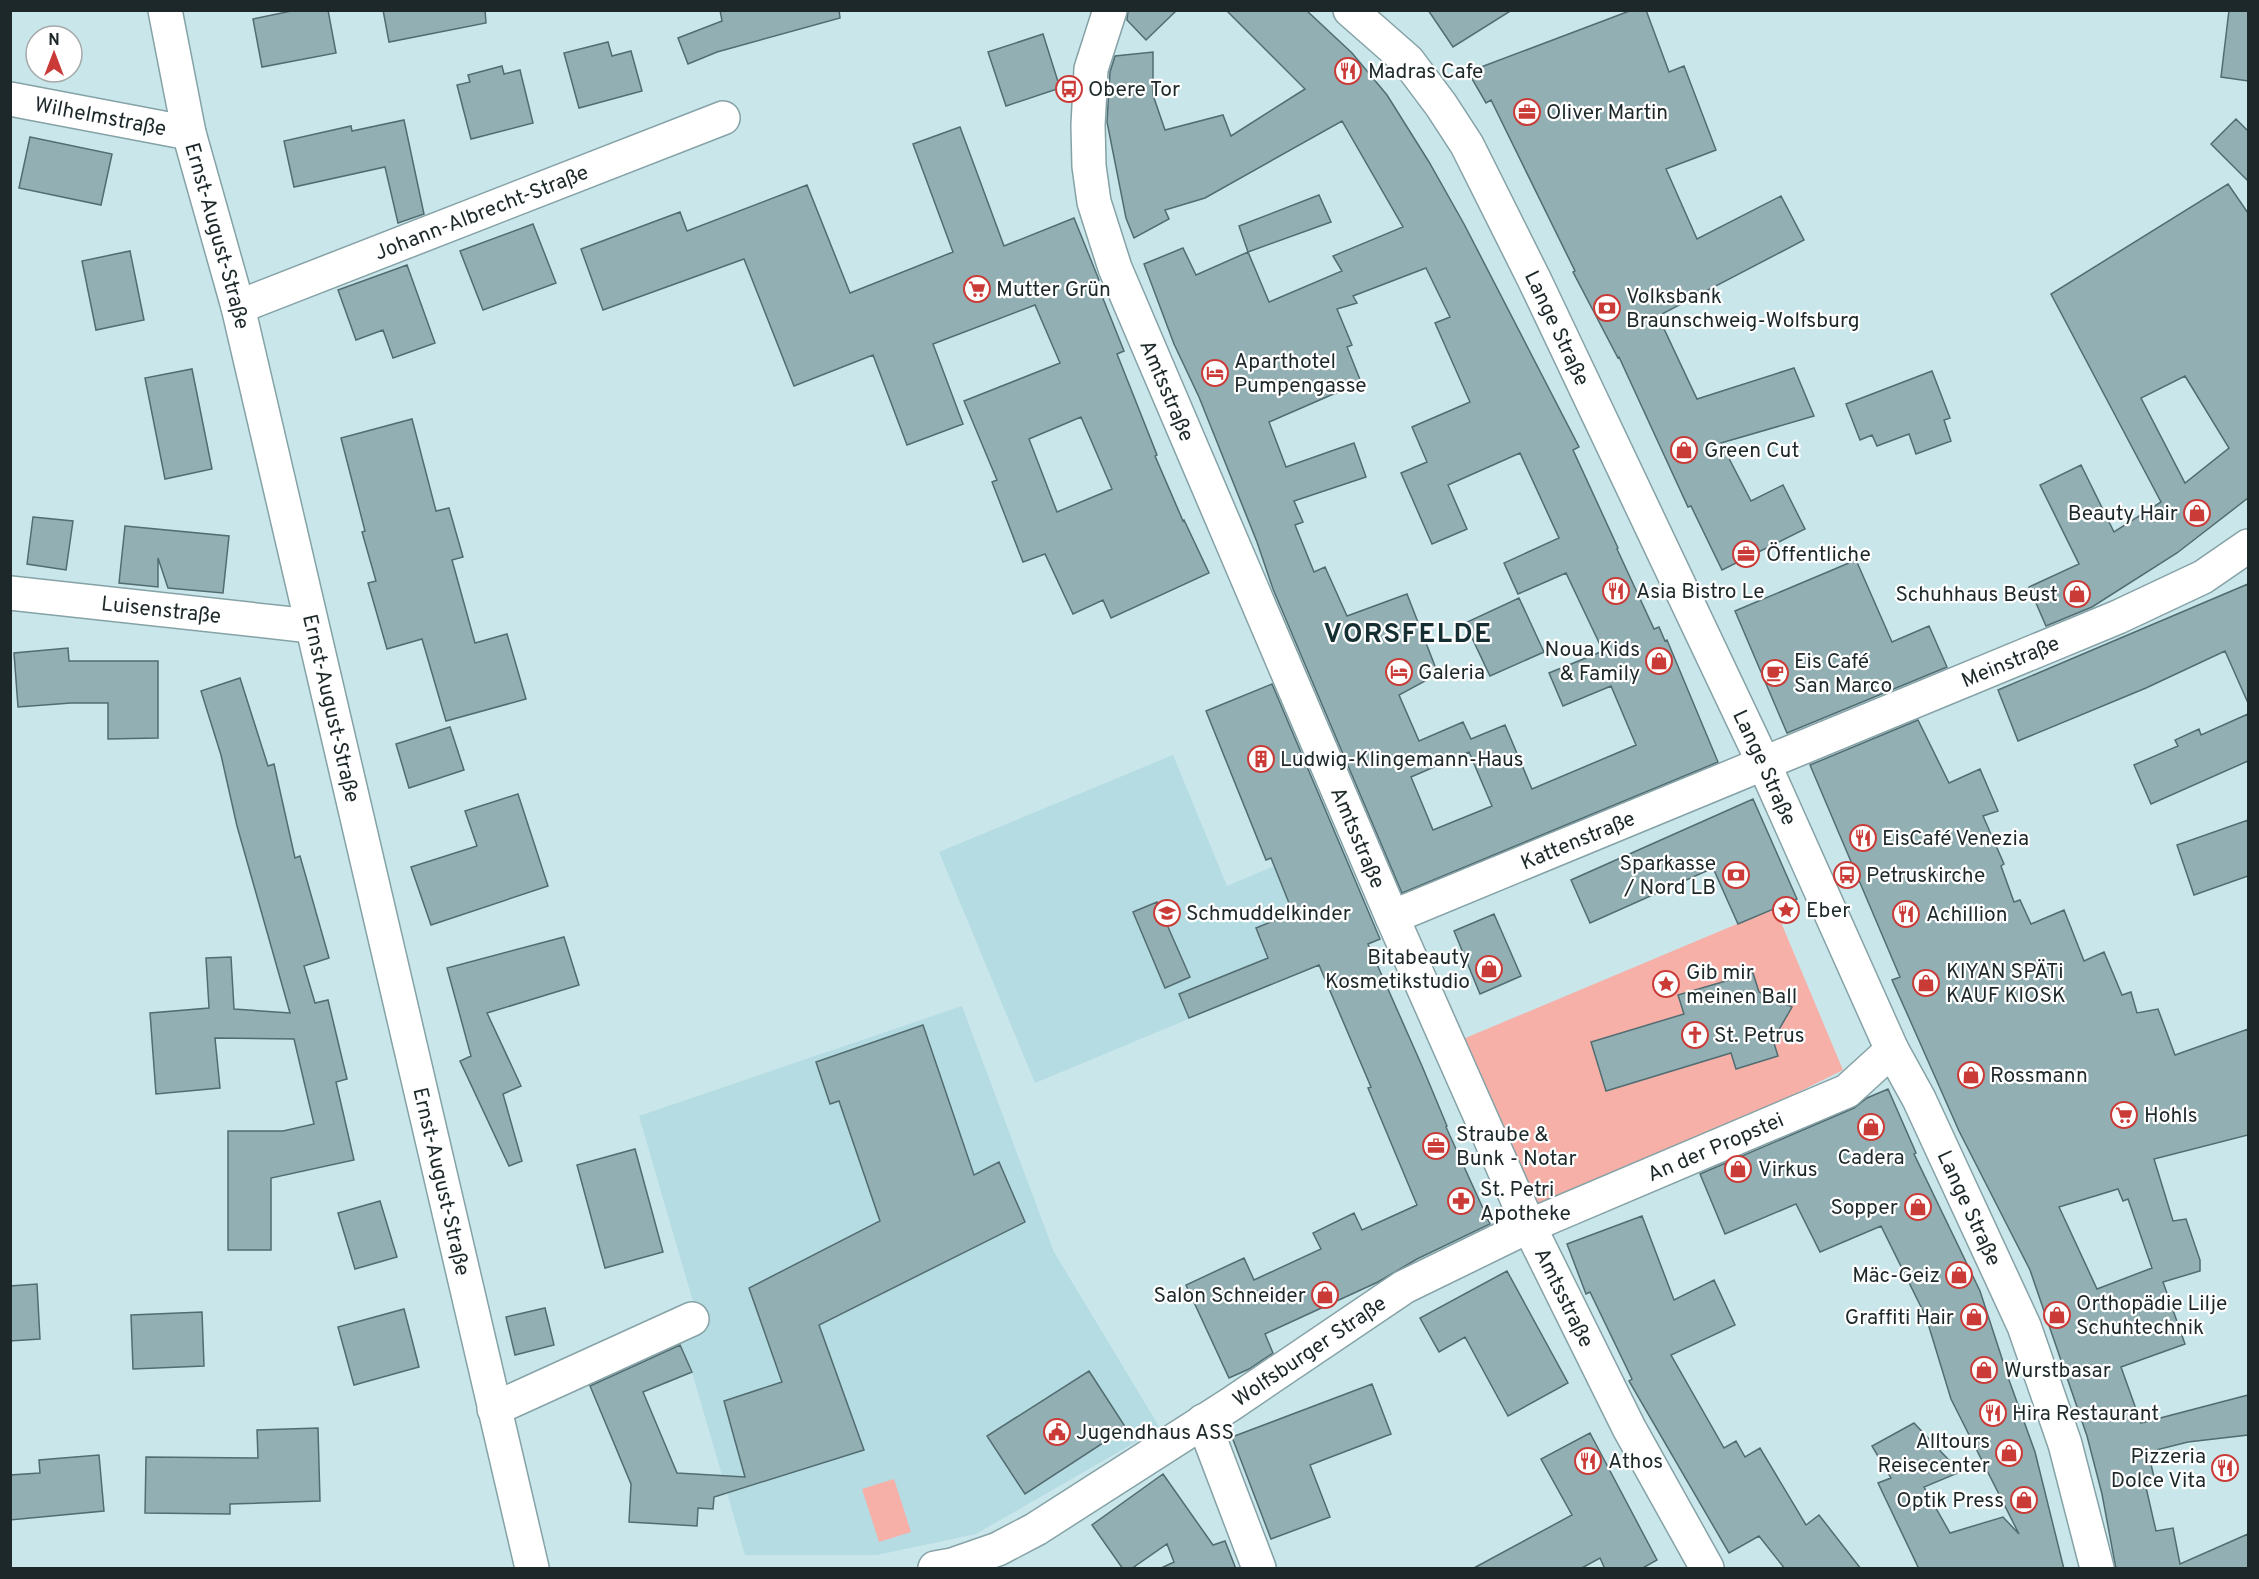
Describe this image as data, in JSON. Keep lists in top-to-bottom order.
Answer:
{
  "streets": {
    "street": [
      "Wilhelmstraße",
      "Johann-Albrecht-Straße",
      "Ernst-August-Straße",
      "Lange Straße",
      "Amtsstraße",
      "Luisenstraße",
      "Meinstraße",
      "Kattenstraße",
      "An der Propstei",
      "Wolfsburger Straße"
    ]
  },
  "crossings": [
    ["Wilhelmstraße", "Ernst-August-Straße"],
    ["Johann-Albrecht-Straße", "Ernst-August-Straße"],
    ["Ernst-August-Straße", "Luisenstraße"],
    ["Lange Straße", "Meinstraße"],
    ["Lange Straße", "Kattenstraße"],
    ["Lange Straße", "An der Propstei"],
    ["Amtsstraße", "Kattenstraße"],
    ["Amtsstraße", "An der Propstei"],
    ["Amtsstraße", "Wolfsburger Straße"],
    ["Meinstraße", "Kattenstraße"],
    ["An der Propstei", "Wolfsburger Straße"]
  ],
  "districts": ["VORSFELDE"],
  "places": {
    "restaurant": [
      "Madras Cafe",
      "Asia Bistro Le",
      "EisCafé Venezia",
      "Achillion",
      "Hira Restaurant",
      "Athos",
      "Pizzeria Dolce Vita"
    ],
    "bus stop": ["Obere Tor", "Petruskirche"],
    "office": ["Oliver Martin", "Öffentliche", "Straube & Bunk - Notar"],
    "supermarket": ["Mutter Grün", "Hohls"],
    "bank": ["Volksbank Braunschweig-Wolfsburg", "Sparkasse / Nord LB"],
    "hotel": ["Aparthotel Pumpengasse", "Galeria"],
    "shop": [
      "Green Cut",
      "Beauty Hair",
      "Schuhhaus Beust",
      "Noua Kids & Family",
      "Bitabeauty Kosmetikstudio",
      "KIYAN SPÄTi KAUF KIOSK",
      "Rossmann",
      "Cadera",
      "Virkus",
      "Sopper",
      "Mäc-Geiz",
      "Salon Schneider",
      "Orthopädie Lilje Schuhtechnik",
      "Graffiti Hair",
      "Wurstbasar",
      "Alltours Reisecenter",
      "Optik Press"
    ],
    "cafe": ["Eis Café San Marco"],
    "building": ["Ludwig-Klingemann-Haus"],
    "place": ["Eber", "Gib mir meinen Ball"],
    "school or university": ["Schmuddelkinder"],
    "church": ["St. Petrus"],
    "pharmacy": ["St. Petri Apotheke"],
    "public building": ["Jugendhaus ASS"]
  },
  "north": "top"
}
